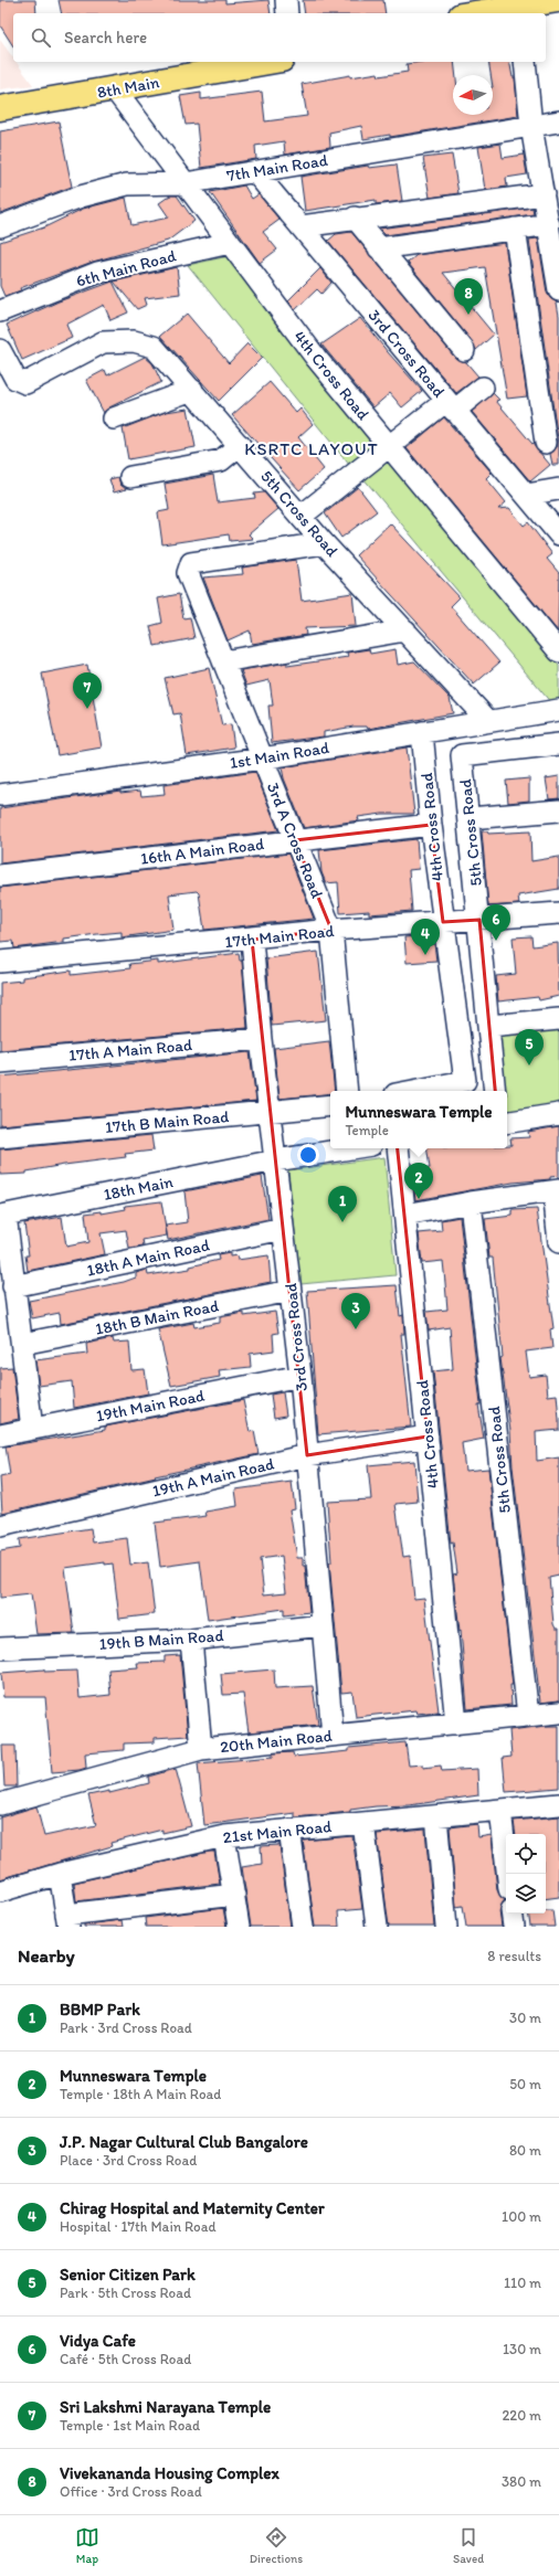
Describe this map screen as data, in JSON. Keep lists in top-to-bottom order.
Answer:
{
  "streets": {
    "main road": ["8th Main"],
    "street": [
      "7th Main Road",
      "6th Main Road",
      "3rd Cross Road",
      "4th Cross Road",
      "5th Cross Road",
      "1st Main Road",
      "3rd A Cross Road",
      "16th A Main Road",
      "17th Main Road",
      "17th A Main Road",
      "17th B Main Road",
      "18th Main",
      "18th A Main Road",
      "18th B Main Road",
      "19th Main Road",
      "19th A Main Road",
      "19th B Main Road",
      "20th Main Road",
      "21st Main Road"
    ]
  },
  "crossings": [
    ["8th Main", "4th Cross Road"],
    ["7th Main Road", "3rd Cross Road"],
    ["7th Main Road", "4th Cross Road"],
    ["6th Main Road", "4th Cross Road"],
    ["3rd Cross Road", "17th Main Road"],
    ["3rd Cross Road", "17th A Main Road"],
    ["3rd Cross Road", "17th B Main Road"],
    ["3rd Cross Road", "18th Main"],
    ["3rd Cross Road", "18th A Main Road"],
    ["3rd Cross Road", "18th B Main Road"],
    ["3rd Cross Road", "19th Main Road"],
    ["3rd Cross Road", "19th A Main Road"],
    ["3rd Cross Road", "19th B Main Road"],
    ["3rd Cross Road", "20th Main Road"],
    ["4th Cross Road", "1st Main Road"],
    ["4th Cross Road", "16th A Main Road"],
    ["4th Cross Road", "17th Main Road"],
    ["4th Cross Road", "19th A Main Road"],
    ["4th Cross Road", "20th Main Road"],
    ["5th Cross Road", "1st Main Road"],
    ["5th Cross Road", "3rd A Cross Road"],
    ["5th Cross Road", "17th Main Road"],
    ["5th Cross Road", "20th Main Road"],
    ["1st Main Road", "3rd A Cross Road"],
    ["3rd A Cross Road", "16th A Main Road"],
    ["3rd A Cross Road", "17th Main Road"]
  ],
  "districts": ["KSRTC LAYOUT"],
  "north": "left",
  "page": {
    "search": "Search here",
    "pins": [
      "8",
      "7",
      "6",
      "4",
      "5",
      "2",
      "1",
      "3"
    ],
    "popup": ["Munneswara Temple", "Temple"],
    "heading": ["Nearby", "8 results"],
    "list": [
      {
        "mark": "1",
        "name": "BBMP Park",
        "note": "Park · 3rd Cross Road",
        "value": "30 m"
      },
      {
        "mark": "2",
        "name": "Munneswara Temple",
        "note": "Temple · 18th A Main Road",
        "value": "50 m"
      },
      {
        "mark": "3",
        "name": "J.P. Nagar Cultural Club Bangalore",
        "note": "Place · 3rd Cross Road",
        "value": "80 m"
      },
      {
        "mark": "4",
        "name": "Chirag Hospital and Maternity Center",
        "note": "Hospital · 17th Main Road",
        "value": "100 m"
      },
      {
        "mark": "5",
        "name": "Senior Citizen Park",
        "note": "Park · 5th Cross Road",
        "value": "110 m"
      },
      {
        "mark": "6",
        "name": "Vidya Cafe",
        "note": "Café · 5th Cross Road",
        "value": "130 m"
      },
      {
        "mark": "7",
        "name": "Sri Lakshmi Narayana Temple",
        "note": "Temple · 1st Main Road",
        "value": "220 m"
      },
      {
        "mark": "8",
        "name": "Vivekananda Housing Complex",
        "note": "Office · 3rd Cross Road",
        "value": "380 m"
      }
    ],
    "nav": ["Map", "Directions", "Saved"]
  }
}
